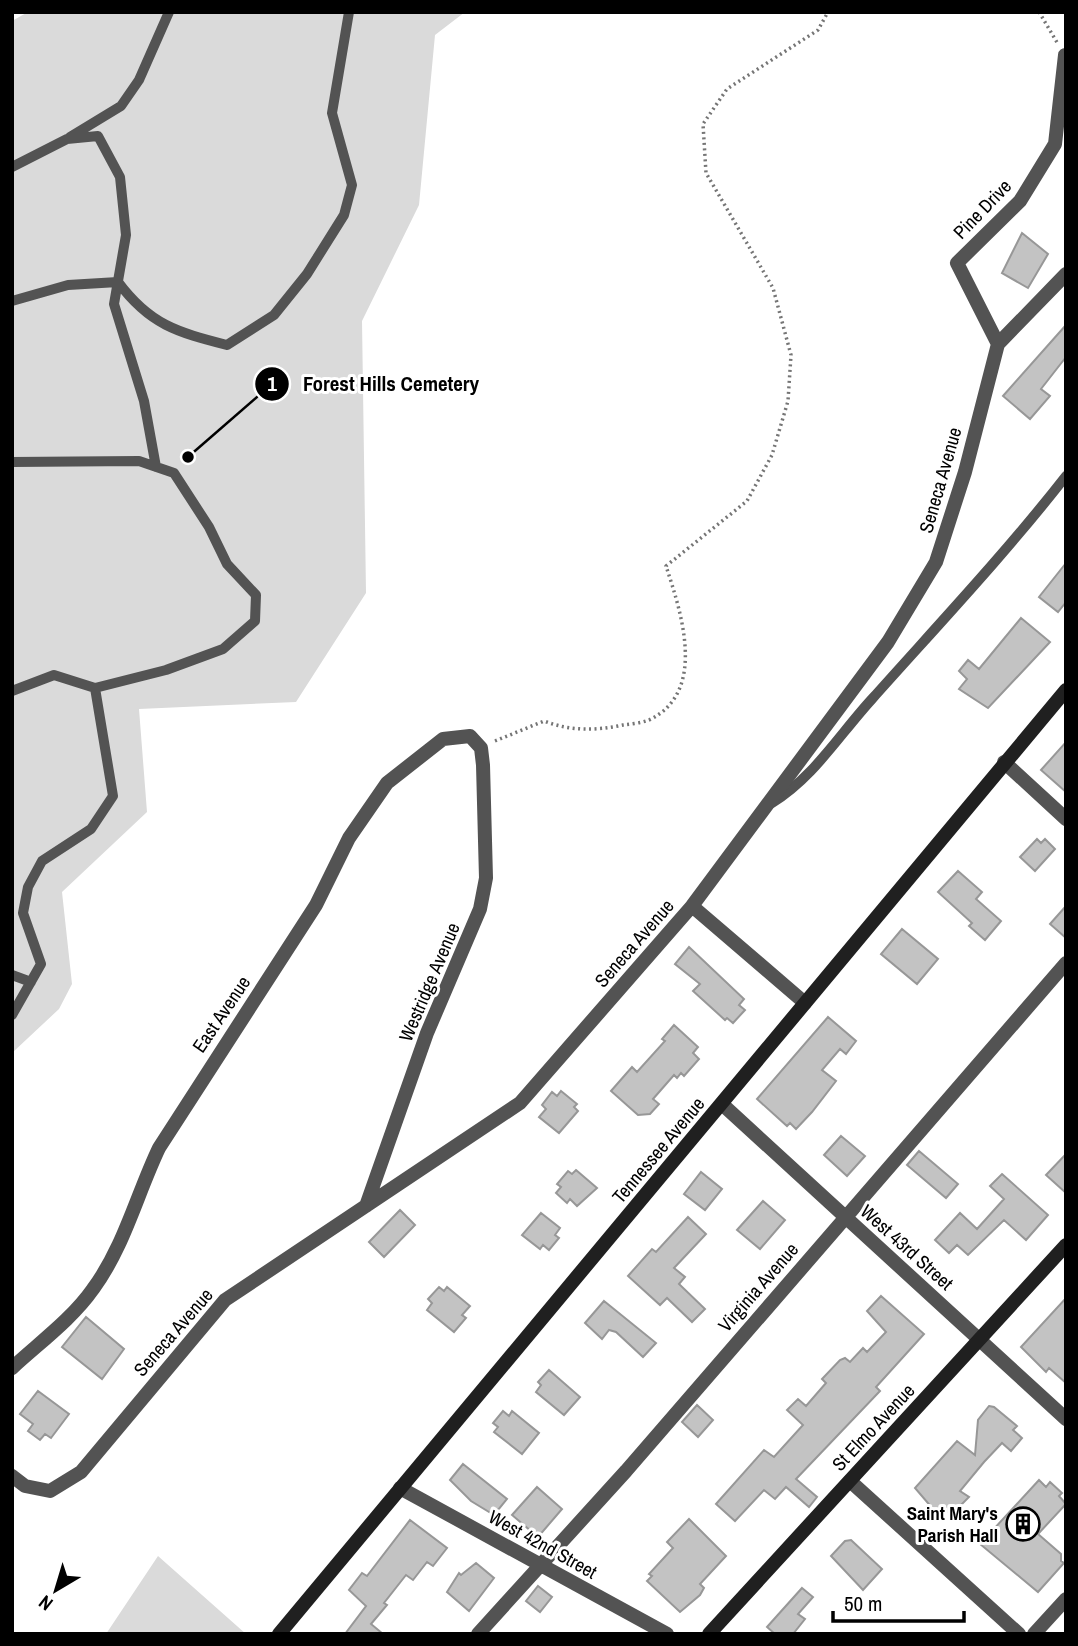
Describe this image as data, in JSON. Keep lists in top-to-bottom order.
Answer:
{
  "streets": {
    "street": [
      "Pine Drive",
      "Seneca Avenue",
      "Westridge Avenue",
      "East Avenue",
      "Tennessee Avenue",
      "West 43rd Street",
      "Virginia Avenue",
      "St Elmo Avenue",
      "West 42nd Street"
    ]
  },
  "crossings": [
    ["Pine Drive", "Seneca Avenue"],
    ["Seneca Avenue", "Westridge Avenue"],
    ["Westridge Avenue", "East Avenue"],
    ["Tennessee Avenue", "West 43rd Street"],
    ["Tennessee Avenue", "West 42nd Street"],
    ["West 43rd Street", "Virginia Avenue"],
    ["West 43rd Street", "St Elmo Avenue"],
    ["Virginia Avenue", "West 42nd Street"]
  ],
  "places": {
    "other": ["Forest Hills Cemetery"],
    "building": ["Saint Mary's Parish Hall"]
  },
  "scale_bar": "50 m",
  "north": "bottom left"
}
